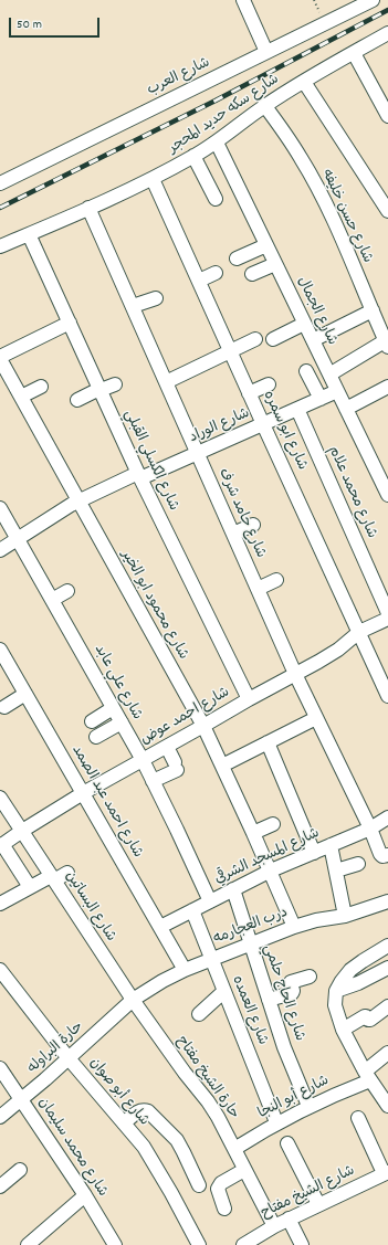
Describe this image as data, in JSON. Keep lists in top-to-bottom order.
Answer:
{
  "streets": {
    "street": [
      "شارع العرب",
      "شارع سكه حديد المحجر",
      "شارع حسن خليفه",
      "شارع الجمال",
      "شارع الوراد",
      "شارع ابو سمره",
      "شارع الكسلي القبلي",
      "شارع محمد علام",
      "شارع حامد شرف",
      "شارع محمود ابو الخير",
      "شارع علي عابد",
      "شارع احمد عوض",
      "شارع احمد عبد الصمد",
      "شارع المسجد الشرقي",
      "شارع البساتين",
      "درب العجارمه",
      "شارع الحاج حلمي",
      "شارع العمده",
      "حارة البراوله",
      "حارة الشيخ مفتاح",
      "شارع أبو صوان",
      "شارع أبو النجا",
      "شارع محمد سليمان",
      "شارع الشيخ مفتاح"
    ]
  },
  "crossings": [
    ["شارع سكه حديد المحجر", "شارع حسن خليفه"],
    ["شارع سكه حديد المحجر", "شارع الجمال"],
    ["شارع سكه حديد المحجر", "شارع ابو سمره"],
    ["شارع سكه حديد المحجر", "شارع الكسلي القبلي"],
    ["شارع سكه حديد المحجر", "شارع حامد شرف"],
    ["شارع الجمال", "شارع الوراد"],
    ["شارع الوراد", "شارع ابو سمره"],
    ["شارع الوراد", "شارع الكسلي القبلي"],
    ["شارع الوراد", "شارع محمد علام"],
    ["شارع الوراد", "شارع حامد شرف"],
    ["شارع الوراد", "شارع محمود ابو الخير"],
    ["شارع الوراد", "شارع علي عابد"],
    ["شارع ابو سمره", "شارع احمد عوض"],
    ["شارع الكسلي القبلي", "شارع احمد عوض"],
    ["شارع حامد شرف", "شارع احمد عوض"],
    ["شارع حامد شرف", "شارع المسجد الشرقي"],
    ["شارع محمود ابو الخير", "شارع احمد عوض"],
    ["شارع محمود ابو الخير", "شارع المسجد الشرقي"],
    ["شارع محمود ابو الخير", "درب العجارمه"],
    ["شارع علي عابد", "شارع احمد عوض"],
    ["شارع علي عابد", "شارع المسجد الشرقي"],
    ["شارع احمد عوض", "شارع احمد عبد الصمد"],
    ["شارع احمد عوض", "شارع البساتين"],
    ["شارع احمد عبد الصمد", "شارع المسجد الشرقي"],
    ["شارع احمد عبد الصمد", "درب العجارمه"],
    ["شارع المسجد الشرقي", "شارع الحاج حلمي"],
    ["شارع المسجد الشرقي", "شارع العمده"],
    ["شارع البساتين", "درب العجارمه"],
    ["شارع البساتين", "حارة البراوله"],
    ["شارع البساتين", "حارة الشيخ مفتاح"],
    ["درب العجارمه", "شارع الحاج حلمي"],
    ["درب العجارمه", "شارع العمده"],
    ["درب العجارمه", "حارة البراوله"],
    ["درب العجارمه", "حارة الشيخ مفتاح"],
    ["شارع الحاج حلمي", "شارع أبو النجا"],
    ["شارع العمده", "شارع أبو النجا"],
    ["حارة البراوله", "حارة الشيخ مفتاح"],
    ["حارة البراوله", "شارع أبو صوان"],
    ["حارة البراوله", "شارع محمد سليمان"],
    ["حارة الشيخ مفتاح", "شارع أبو النجا"],
    ["حارة الشيخ مفتاح", "شارع الشيخ مفتاح"]
  ],
  "scale_bar": "50 m"
}
